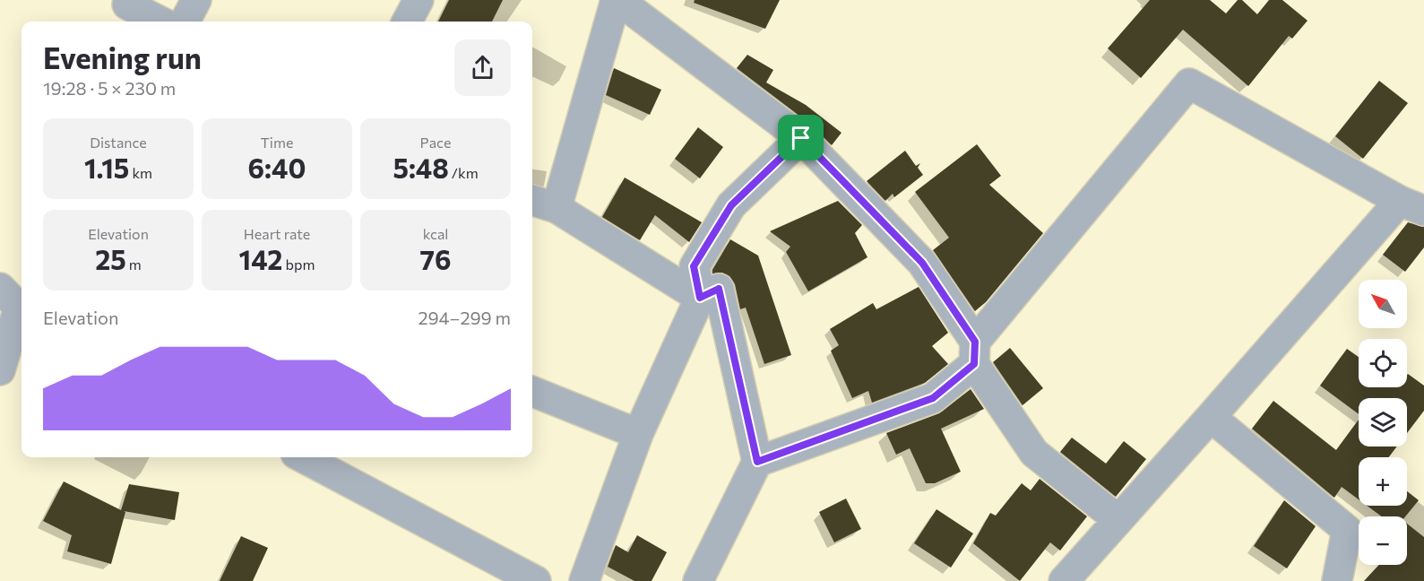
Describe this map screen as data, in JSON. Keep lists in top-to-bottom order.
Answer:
{
  "north": "top left",
  "page": {
    "heading": ["Evening run", "19:28 · 5 × 230 m"],
    "stats": [
      ["Distance", "1.15 km"],
      ["Time", "6:40"],
      ["Pace", "5:48 /km"],
      ["Elevation", "25 m"],
      ["Heart rate", "142 bpm"],
      ["kcal", "76"]
    ],
    "map_buttons": ["+", "−"],
    "chart": ["Elevation", "294–299 m"]
  }
}
